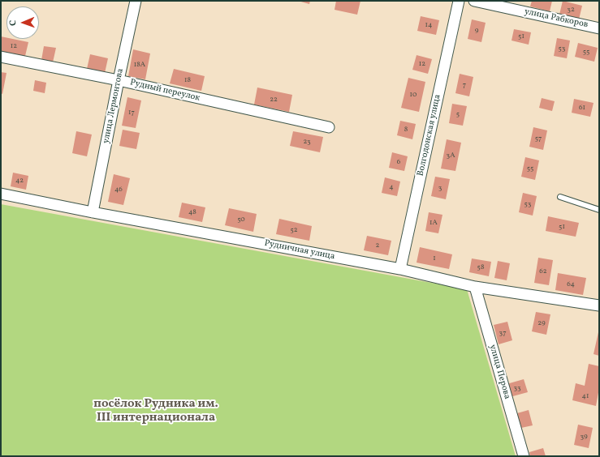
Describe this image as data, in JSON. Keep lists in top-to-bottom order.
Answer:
{
  "streets": {
    "street": [
      "улица Рабкоров",
      "Рудный переулок",
      "улица Лермонтова",
      "Волгодонская улица",
      "Рудничная улица",
      "улица Перова"
    ]
  },
  "crossings": [
    ["Рудный переулок", "улица Лермонтова"],
    ["улица Лермонтова", "Рудничная улица"],
    ["Волгодонская улица", "Рудничная улица"],
    ["Рудничная улица", "улица Перова"]
  ],
  "districts": ["посёлок Рудника им. III интернационала"],
  "house_numbers": [
    "32",
    "14",
    "9",
    "51",
    "12",
    "53",
    "55",
    "12",
    "18А",
    "18",
    "7",
    "10",
    "22",
    "61",
    "17",
    "5",
    "8",
    "57",
    "23",
    "3А",
    "6",
    "55",
    "42",
    "4",
    "3",
    "46",
    "53",
    "48",
    "50",
    "1А",
    "51",
    "52",
    "2",
    "1",
    "58",
    "62",
    "64",
    "29",
    "37",
    "33",
    "41",
    "39"
  ],
  "north": "left"
}
